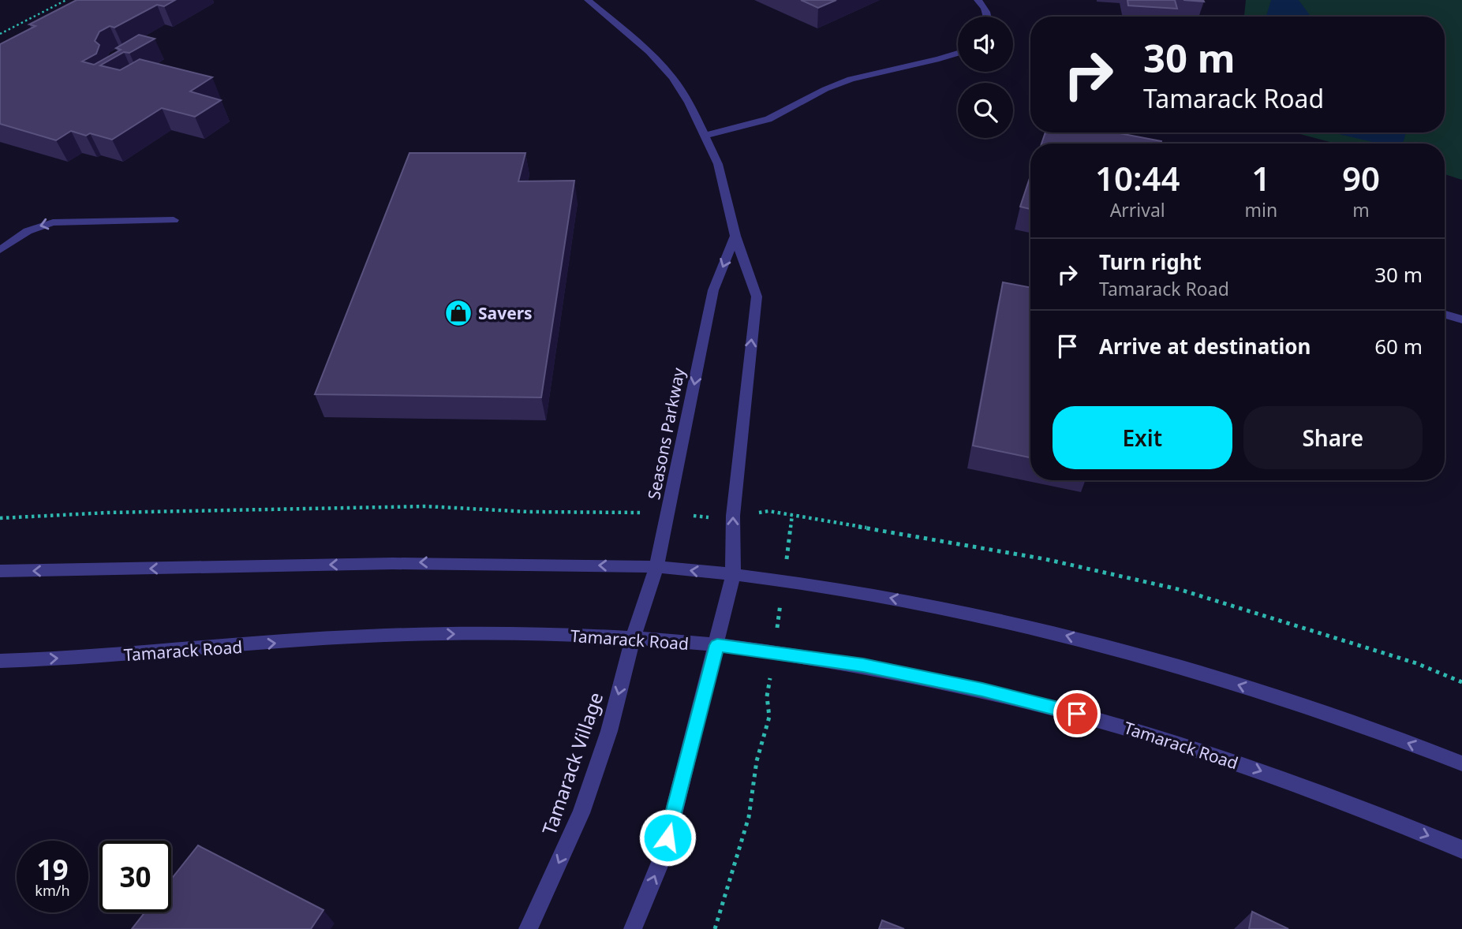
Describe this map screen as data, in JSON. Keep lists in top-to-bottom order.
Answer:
{
  "streets": {
    "street": ["Seasons Parkway", "Tamarack Road", "Tamarack Village"]
  },
  "crossings": [
    ["Seasons Parkway", "Tamarack Road"],
    ["Seasons Parkway", "Tamarack Village"],
    ["Tamarack Road", "Tamarack Village"]
  ],
  "places": {
    "shop": ["Savers"]
  },
  "page": {
    "turn": ["30 m", "Tamarack Road"],
    "eta": [
      "10:44",
      "Arrival",
      "1",
      "min",
      "90",
      "m"
    ],
    "list": [
      {
        "name": "Turn right",
        "note": "Tamarack Road",
        "value": "30 m"
      },
      {
        "name": "Arrive at destination",
        "value": "60 m"
      }
    ],
    "buttons": ["Exit", "Share"],
    "speed": "19 km/h",
    "limit": "30"
  }
}
